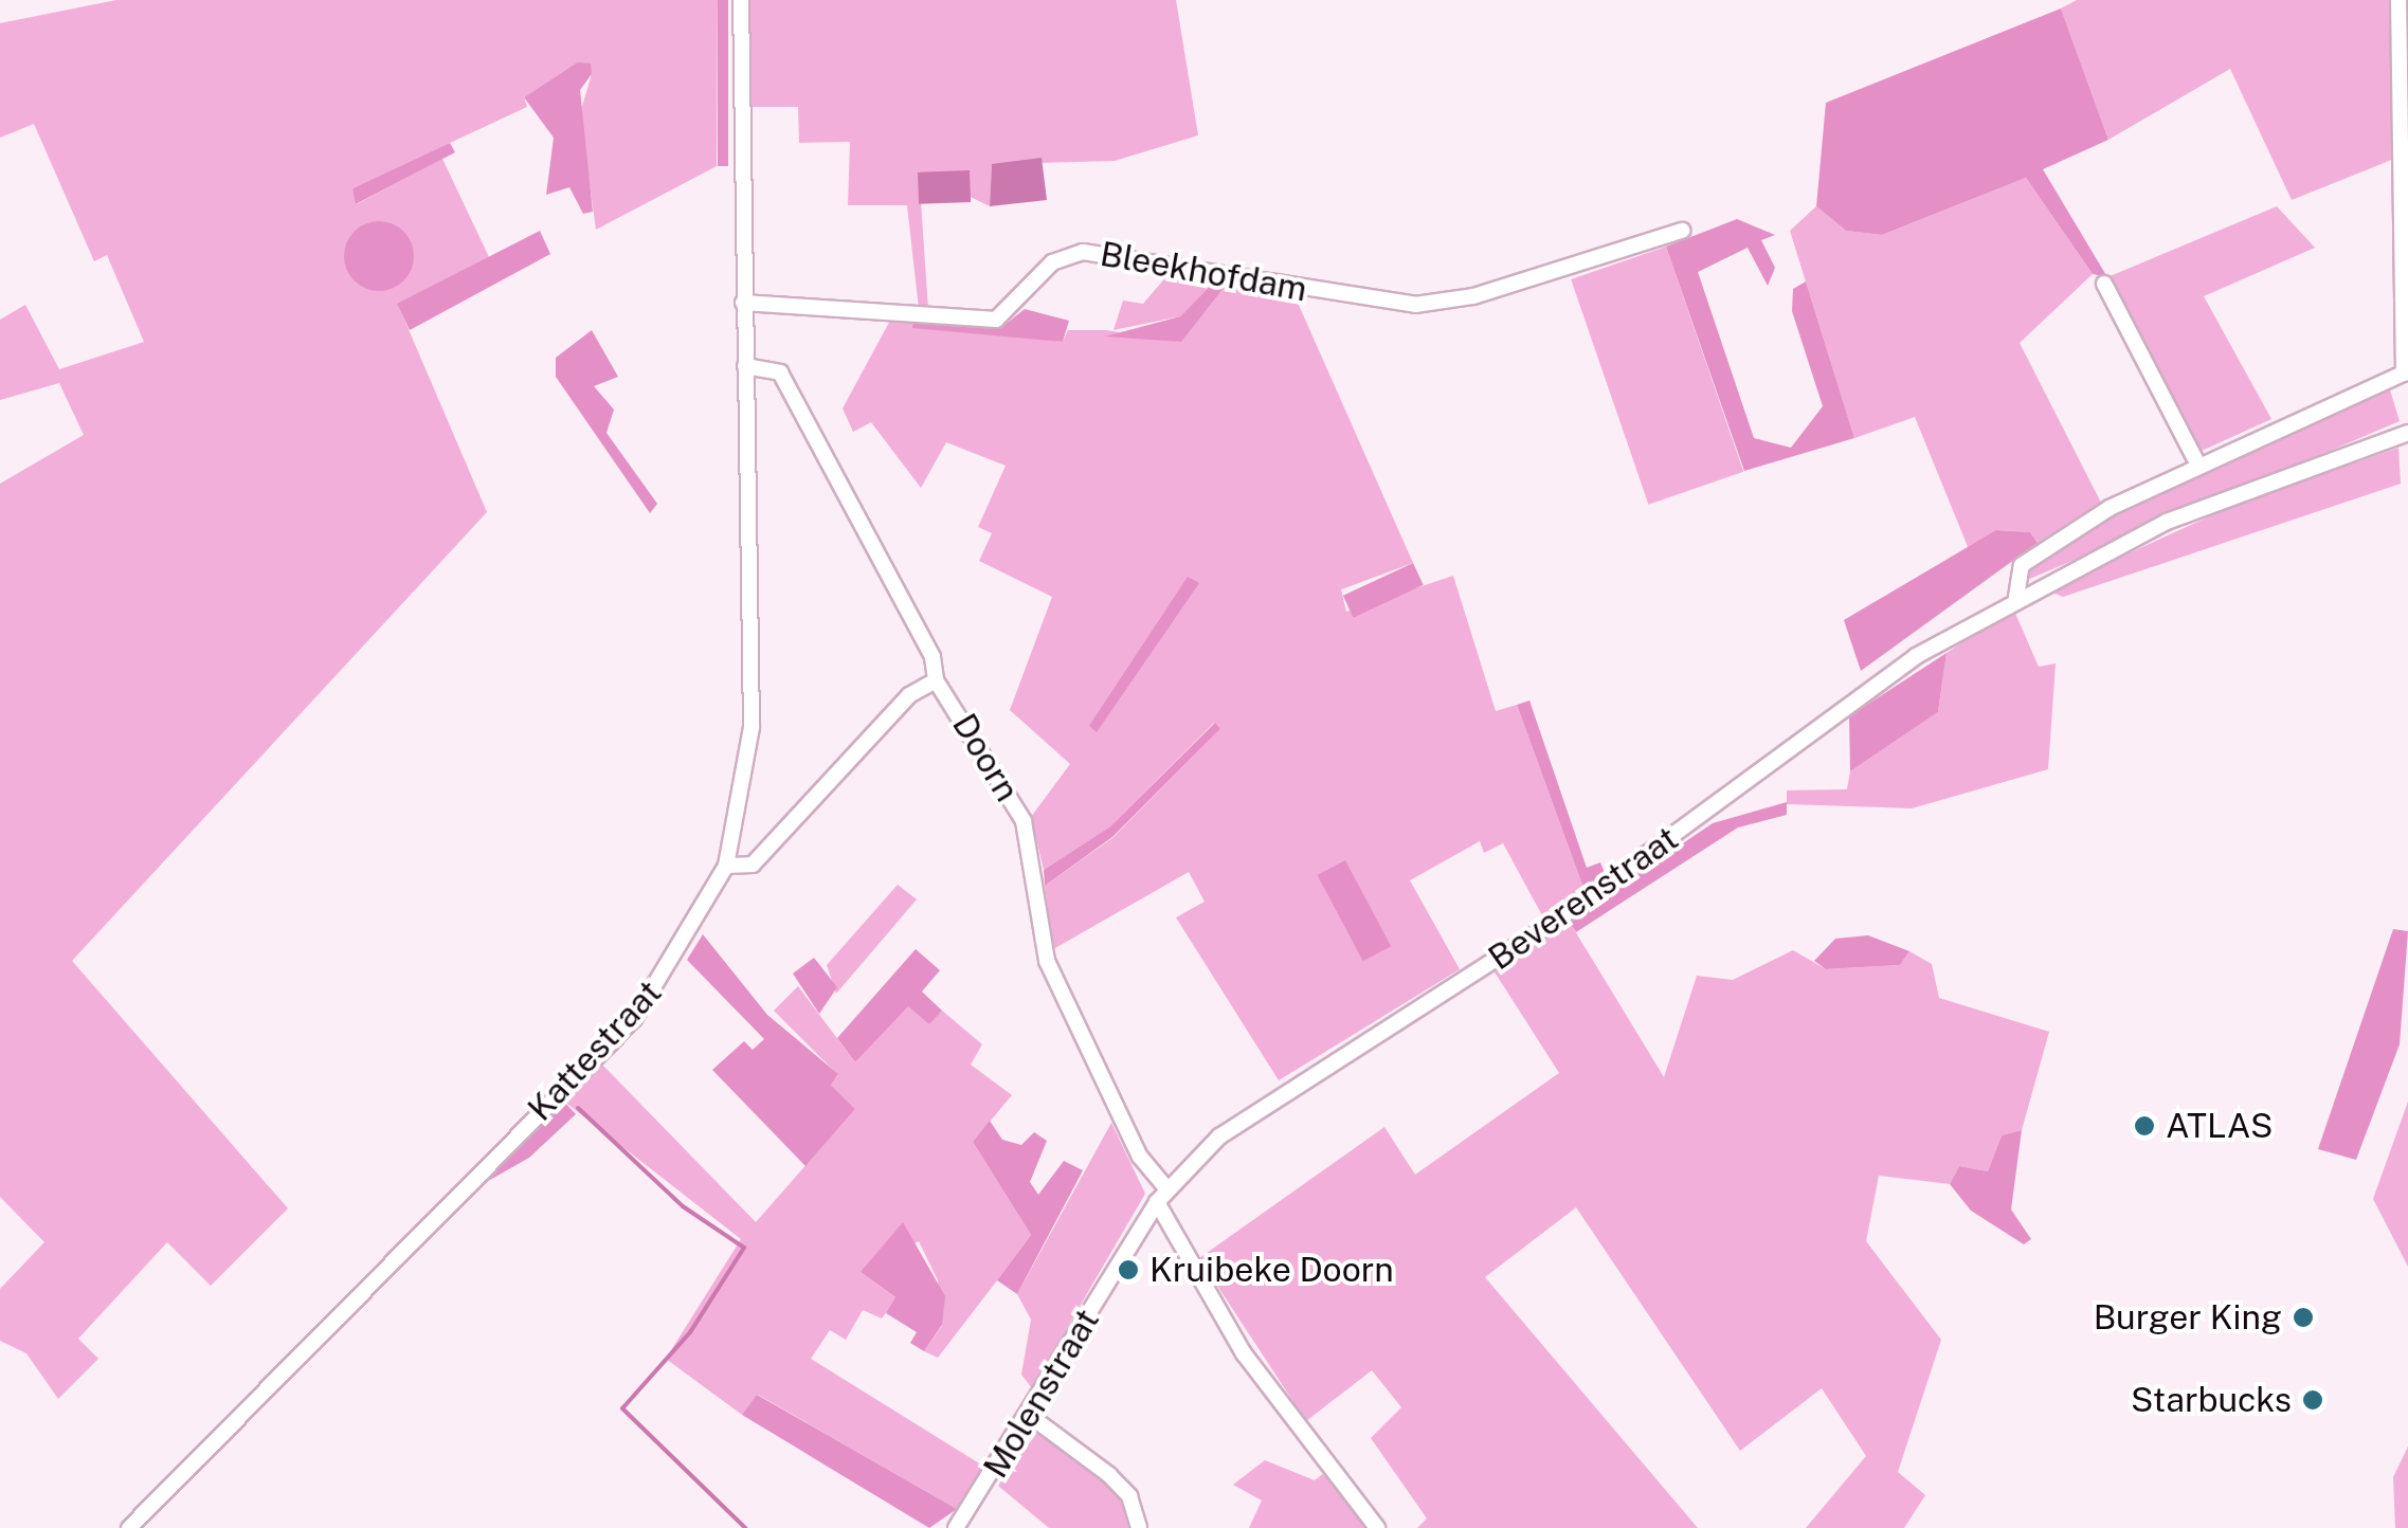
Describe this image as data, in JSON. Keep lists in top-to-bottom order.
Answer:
{
  "streets": {
    "street": [
      "Bleekhofdam",
      "Doorn",
      "Beverenstraat",
      "Kattestraat",
      "Molenstraat"
    ]
  },
  "crossings": [
    ["Bleekhofdam", "Kattestraat"],
    ["Doorn", "Beverenstraat"],
    ["Doorn", "Kattestraat"],
    ["Beverenstraat", "Molenstraat"]
  ],
  "places": [
    "ATLAS",
    "Kruibeke Doorn",
    "Burger King",
    "Starbucks"
  ]
}
